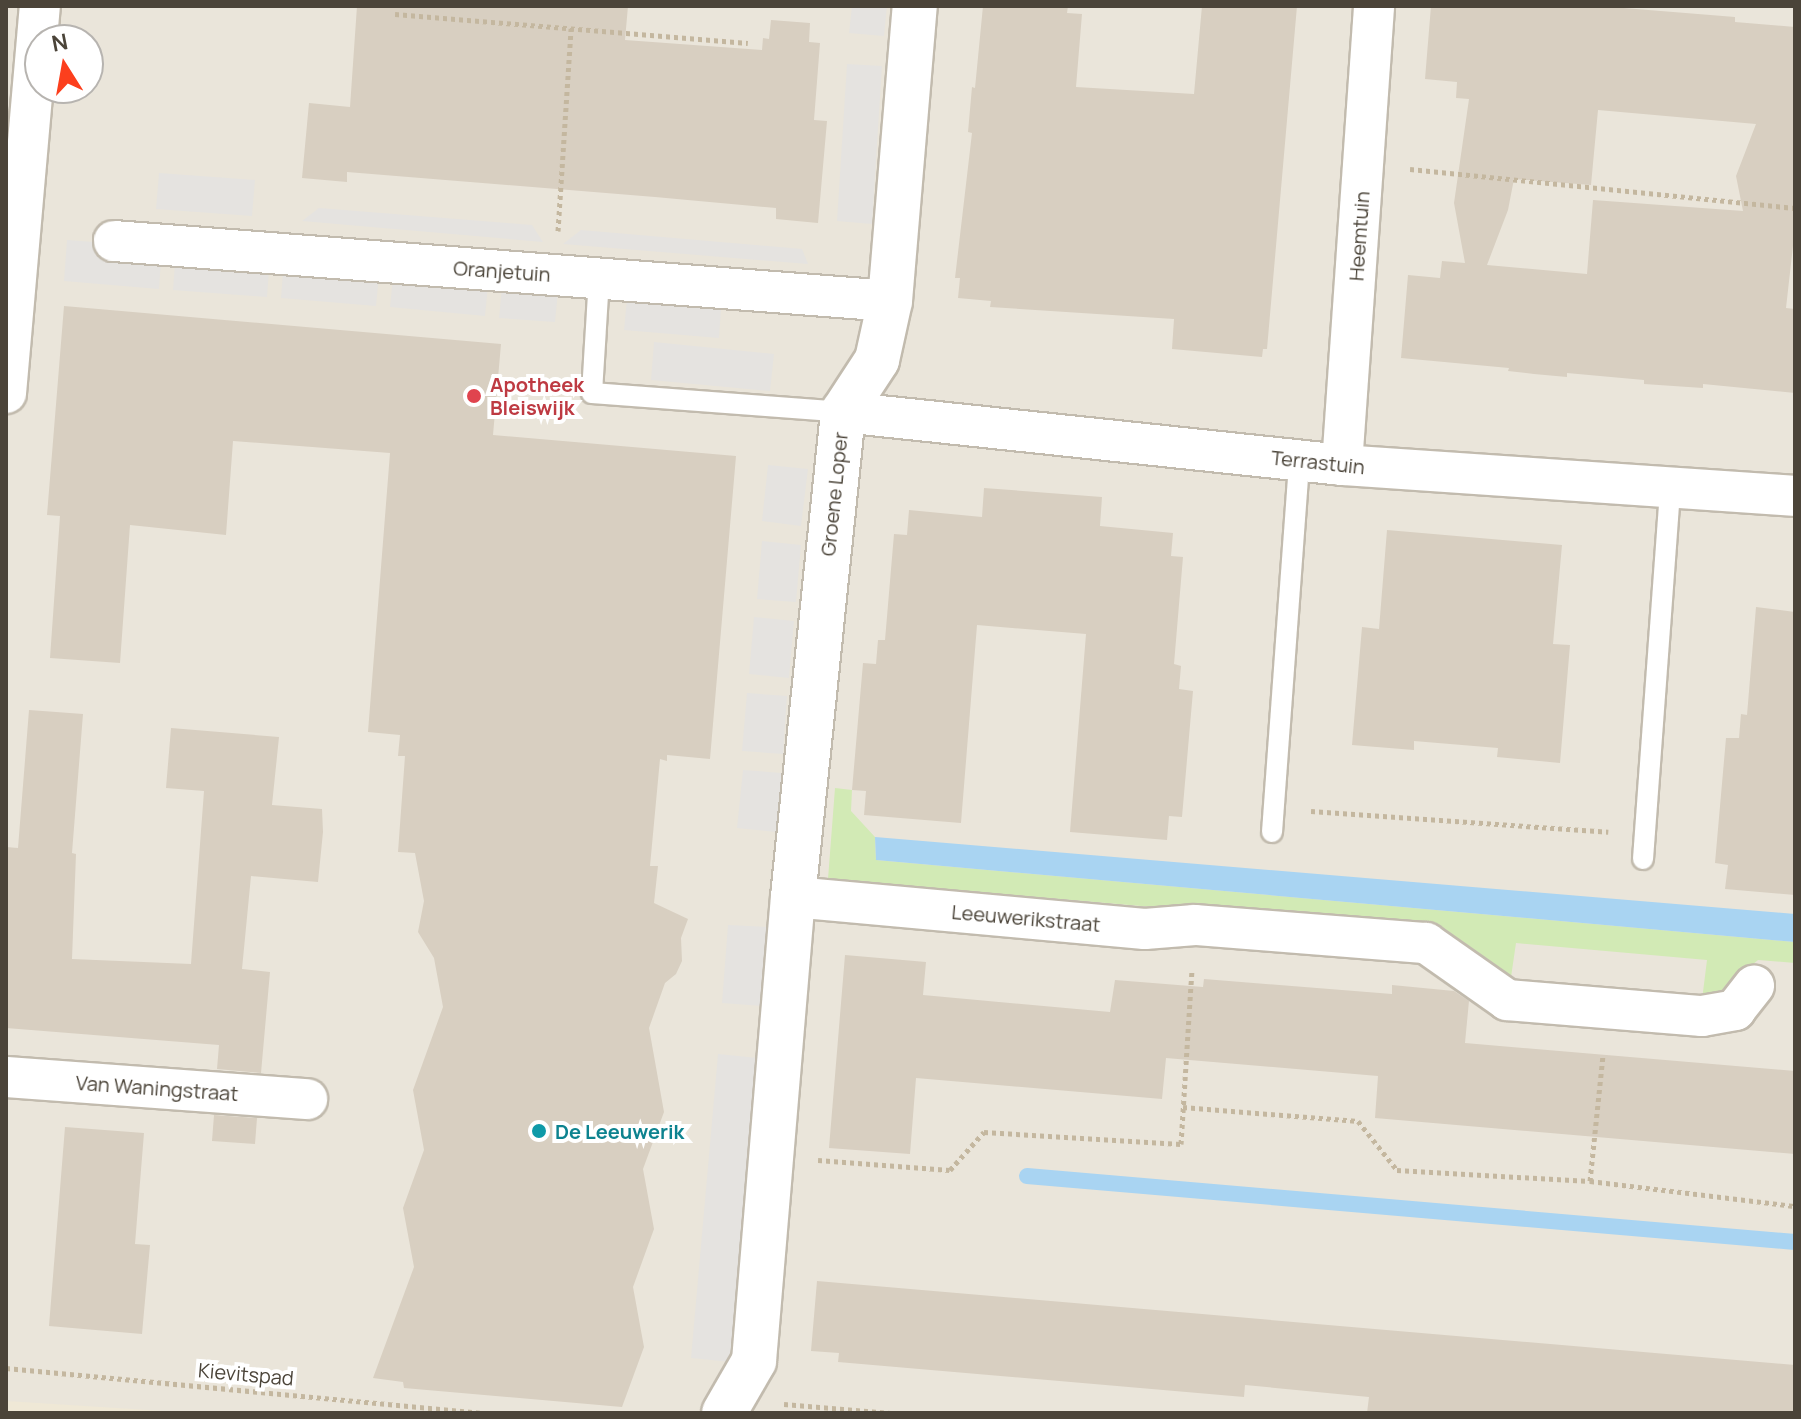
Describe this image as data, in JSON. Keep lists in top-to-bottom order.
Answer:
{
  "streets": {
    "street": [
      "Heemtuin",
      "Oranjetuin",
      "Terrastuin",
      "Groene Loper",
      "Leeuwerikstraat",
      "Van Waningstraat"
    ],
    "path": ["Kievitspad"]
  },
  "crossings": [
    ["Heemtuin", "Terrastuin"],
    ["Oranjetuin", "Groene Loper"],
    ["Terrastuin", "Groene Loper"],
    ["Groene Loper", "Leeuwerikstraat"]
  ],
  "places": ["Apotheek Bleiswijk", "De Leeuwerik"],
  "north": "top"
}
